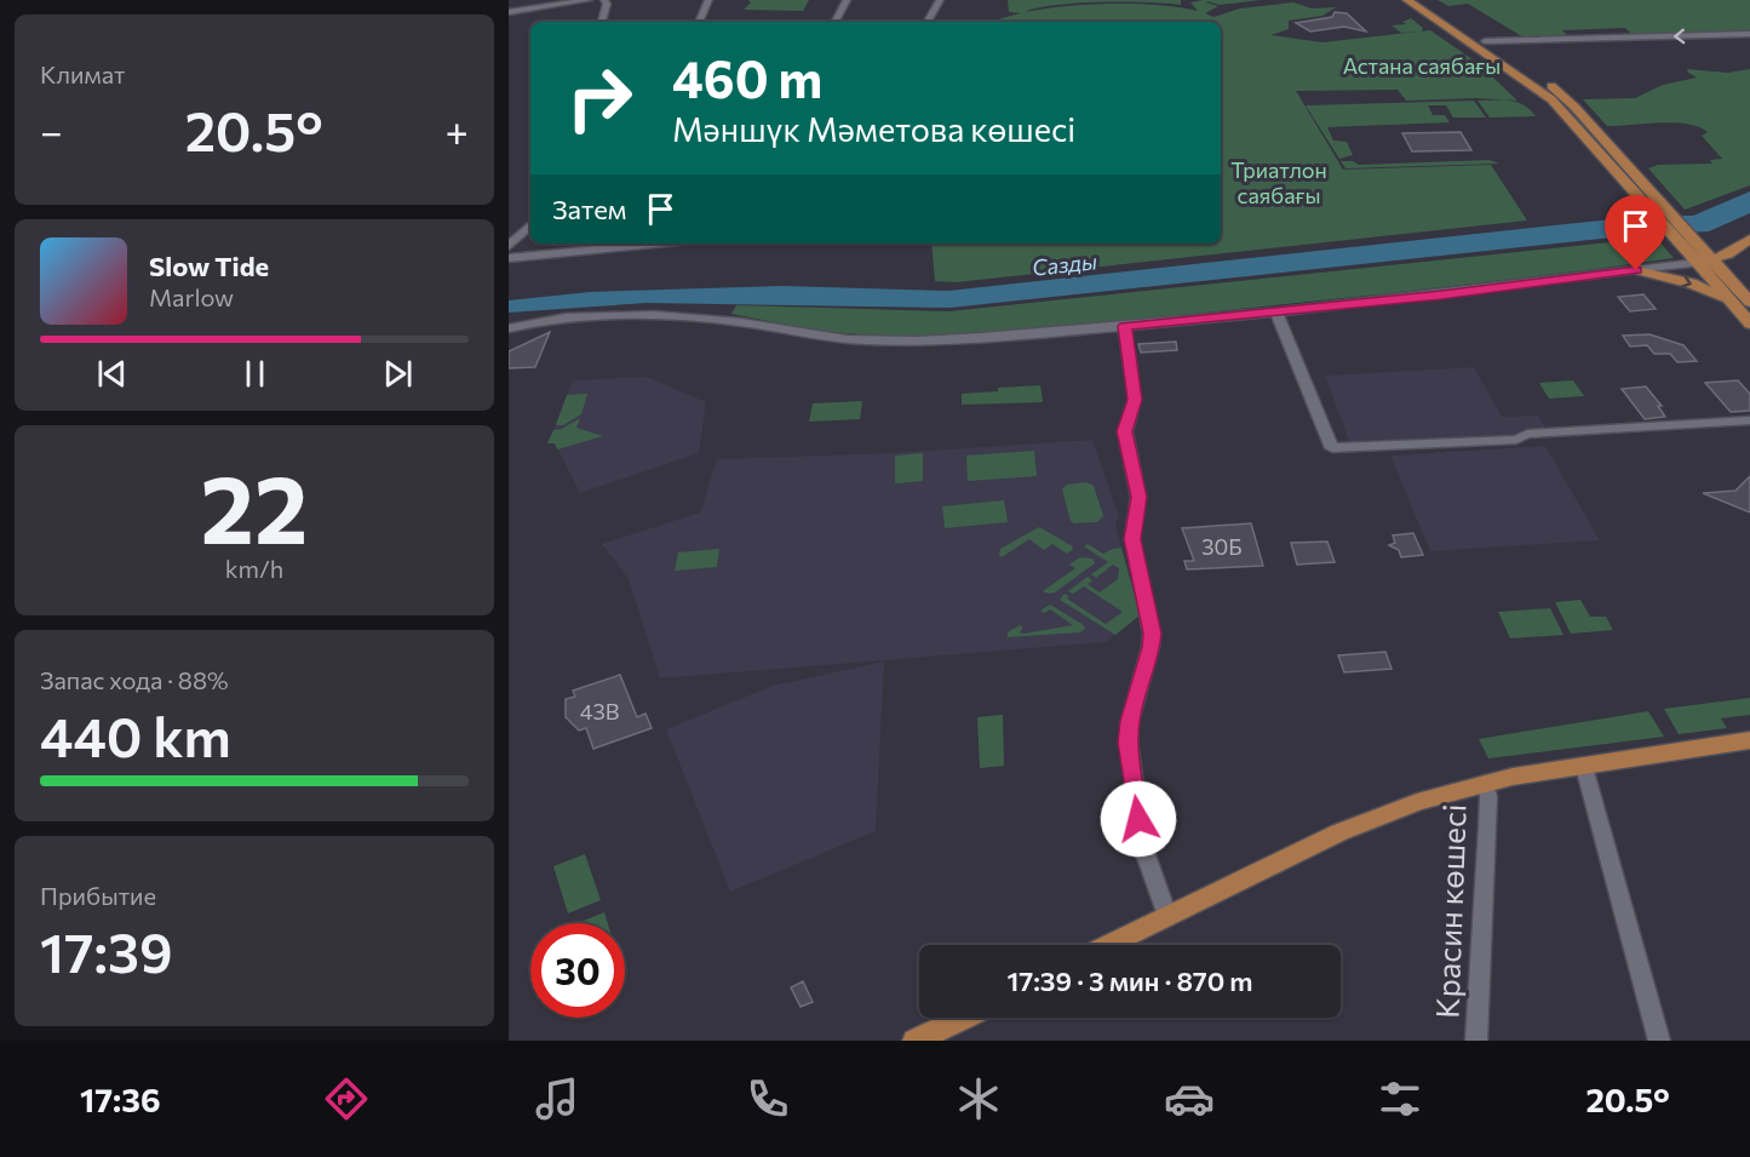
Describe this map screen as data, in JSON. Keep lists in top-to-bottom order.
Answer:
{
  "streets": {
    "street": ["Красин көшесі"]
  },
  "water": ["Сазды"],
  "parks": ["Астана саябағы", "Триатлон саябағы"],
  "house_numbers": ["30Б", "43В"],
  "page": {
    "tile": [
      "Климат",
      ["22", "km/h"],
      ["Запас хода · 88%", "440 km"],
      ["Прибытие", "17:39"]
    ],
    "turn": ["460 m", "Мәншүк Мәметова көшесі"],
    "heat": ["−", "20.5°", "+"],
    "then": "Затем",
    "song": ["Slow Tide", "Marlow"],
    "limit": "30",
    "trip": "17:39 · 3 мин · 870 m",
    "tabs": ["17:36", "20.5°"]
  }
}
